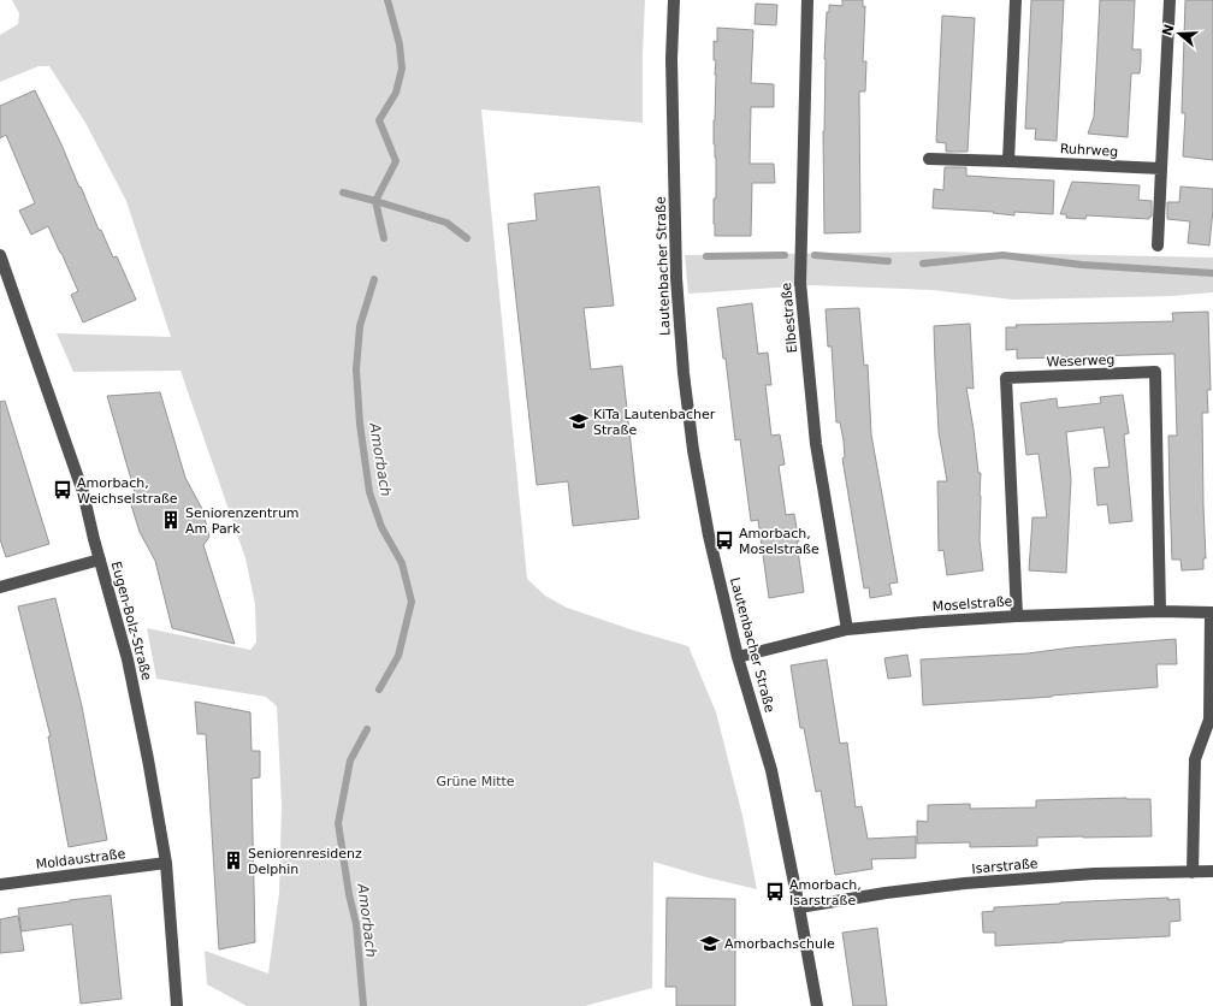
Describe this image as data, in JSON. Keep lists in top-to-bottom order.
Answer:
{
  "streets": {
    "street": [
      "Ruhrweg",
      "Lautenbacher Straße",
      "Elbestraße",
      "Weserweg",
      "Moselstraße",
      "Eugen-Bolz-Straße",
      "Moldaustraße",
      "Isarstraße"
    ]
  },
  "crossings": [
    ["Lautenbacher Straße", "Moselstraße"],
    ["Lautenbacher Straße", "Isarstraße"],
    ["Elbestraße", "Moselstraße"],
    ["Weserweg", "Moselstraße"],
    ["Eugen-Bolz-Straße", "Moldaustraße"]
  ],
  "water": ["Amorbach"],
  "parks": ["Grüne Mitte"],
  "places": {
    "school or university": ["KiTa Lautenbacher Straße", "Amorbachschule"],
    "bus stop": ["Amorbach, Weichselstraße", "Amorbach, Moselstraße", "Amorbach, Isarstraße"],
    "building": ["Seniorenzentrum Am Park", "Seniorenresidenz Delphin"]
  },
  "north": "left"
}
